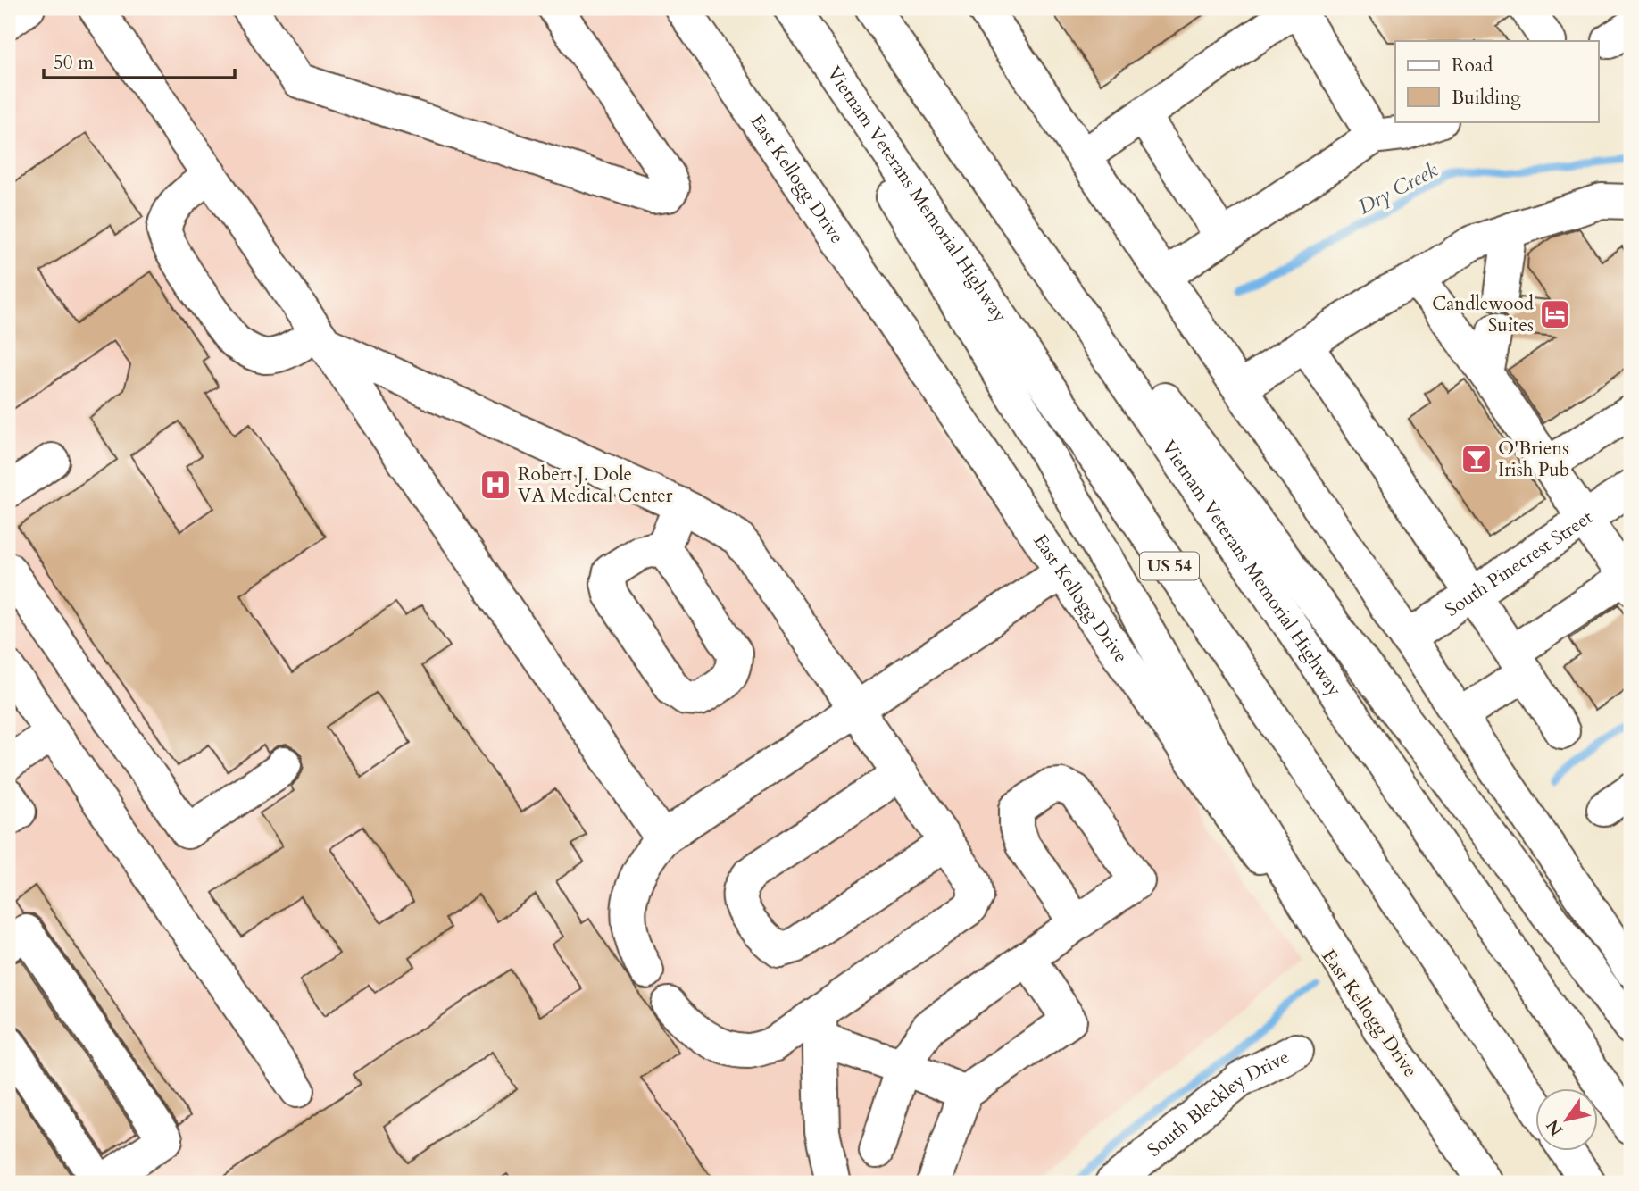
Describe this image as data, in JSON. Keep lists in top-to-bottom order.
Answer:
{
  "streets": {
    "main road": [
      "East Kellogg Drive",
      "Vietnam Veterans Memorial Highway",
      "South Pinecrest Street",
      "US 54",
      "South Bleckley Drive"
    ]
  },
  "water": ["Dry Creek"],
  "places": {
    "hotel": ["Candlewood Suites"],
    "bar": ["O'Briens Irish Pub"],
    "hospital": ["Robert J. Dole VA Medical Center"]
  },
  "legend": ["Road", "Building"],
  "scale_bar": "50 m",
  "north": "bottom left"
}
